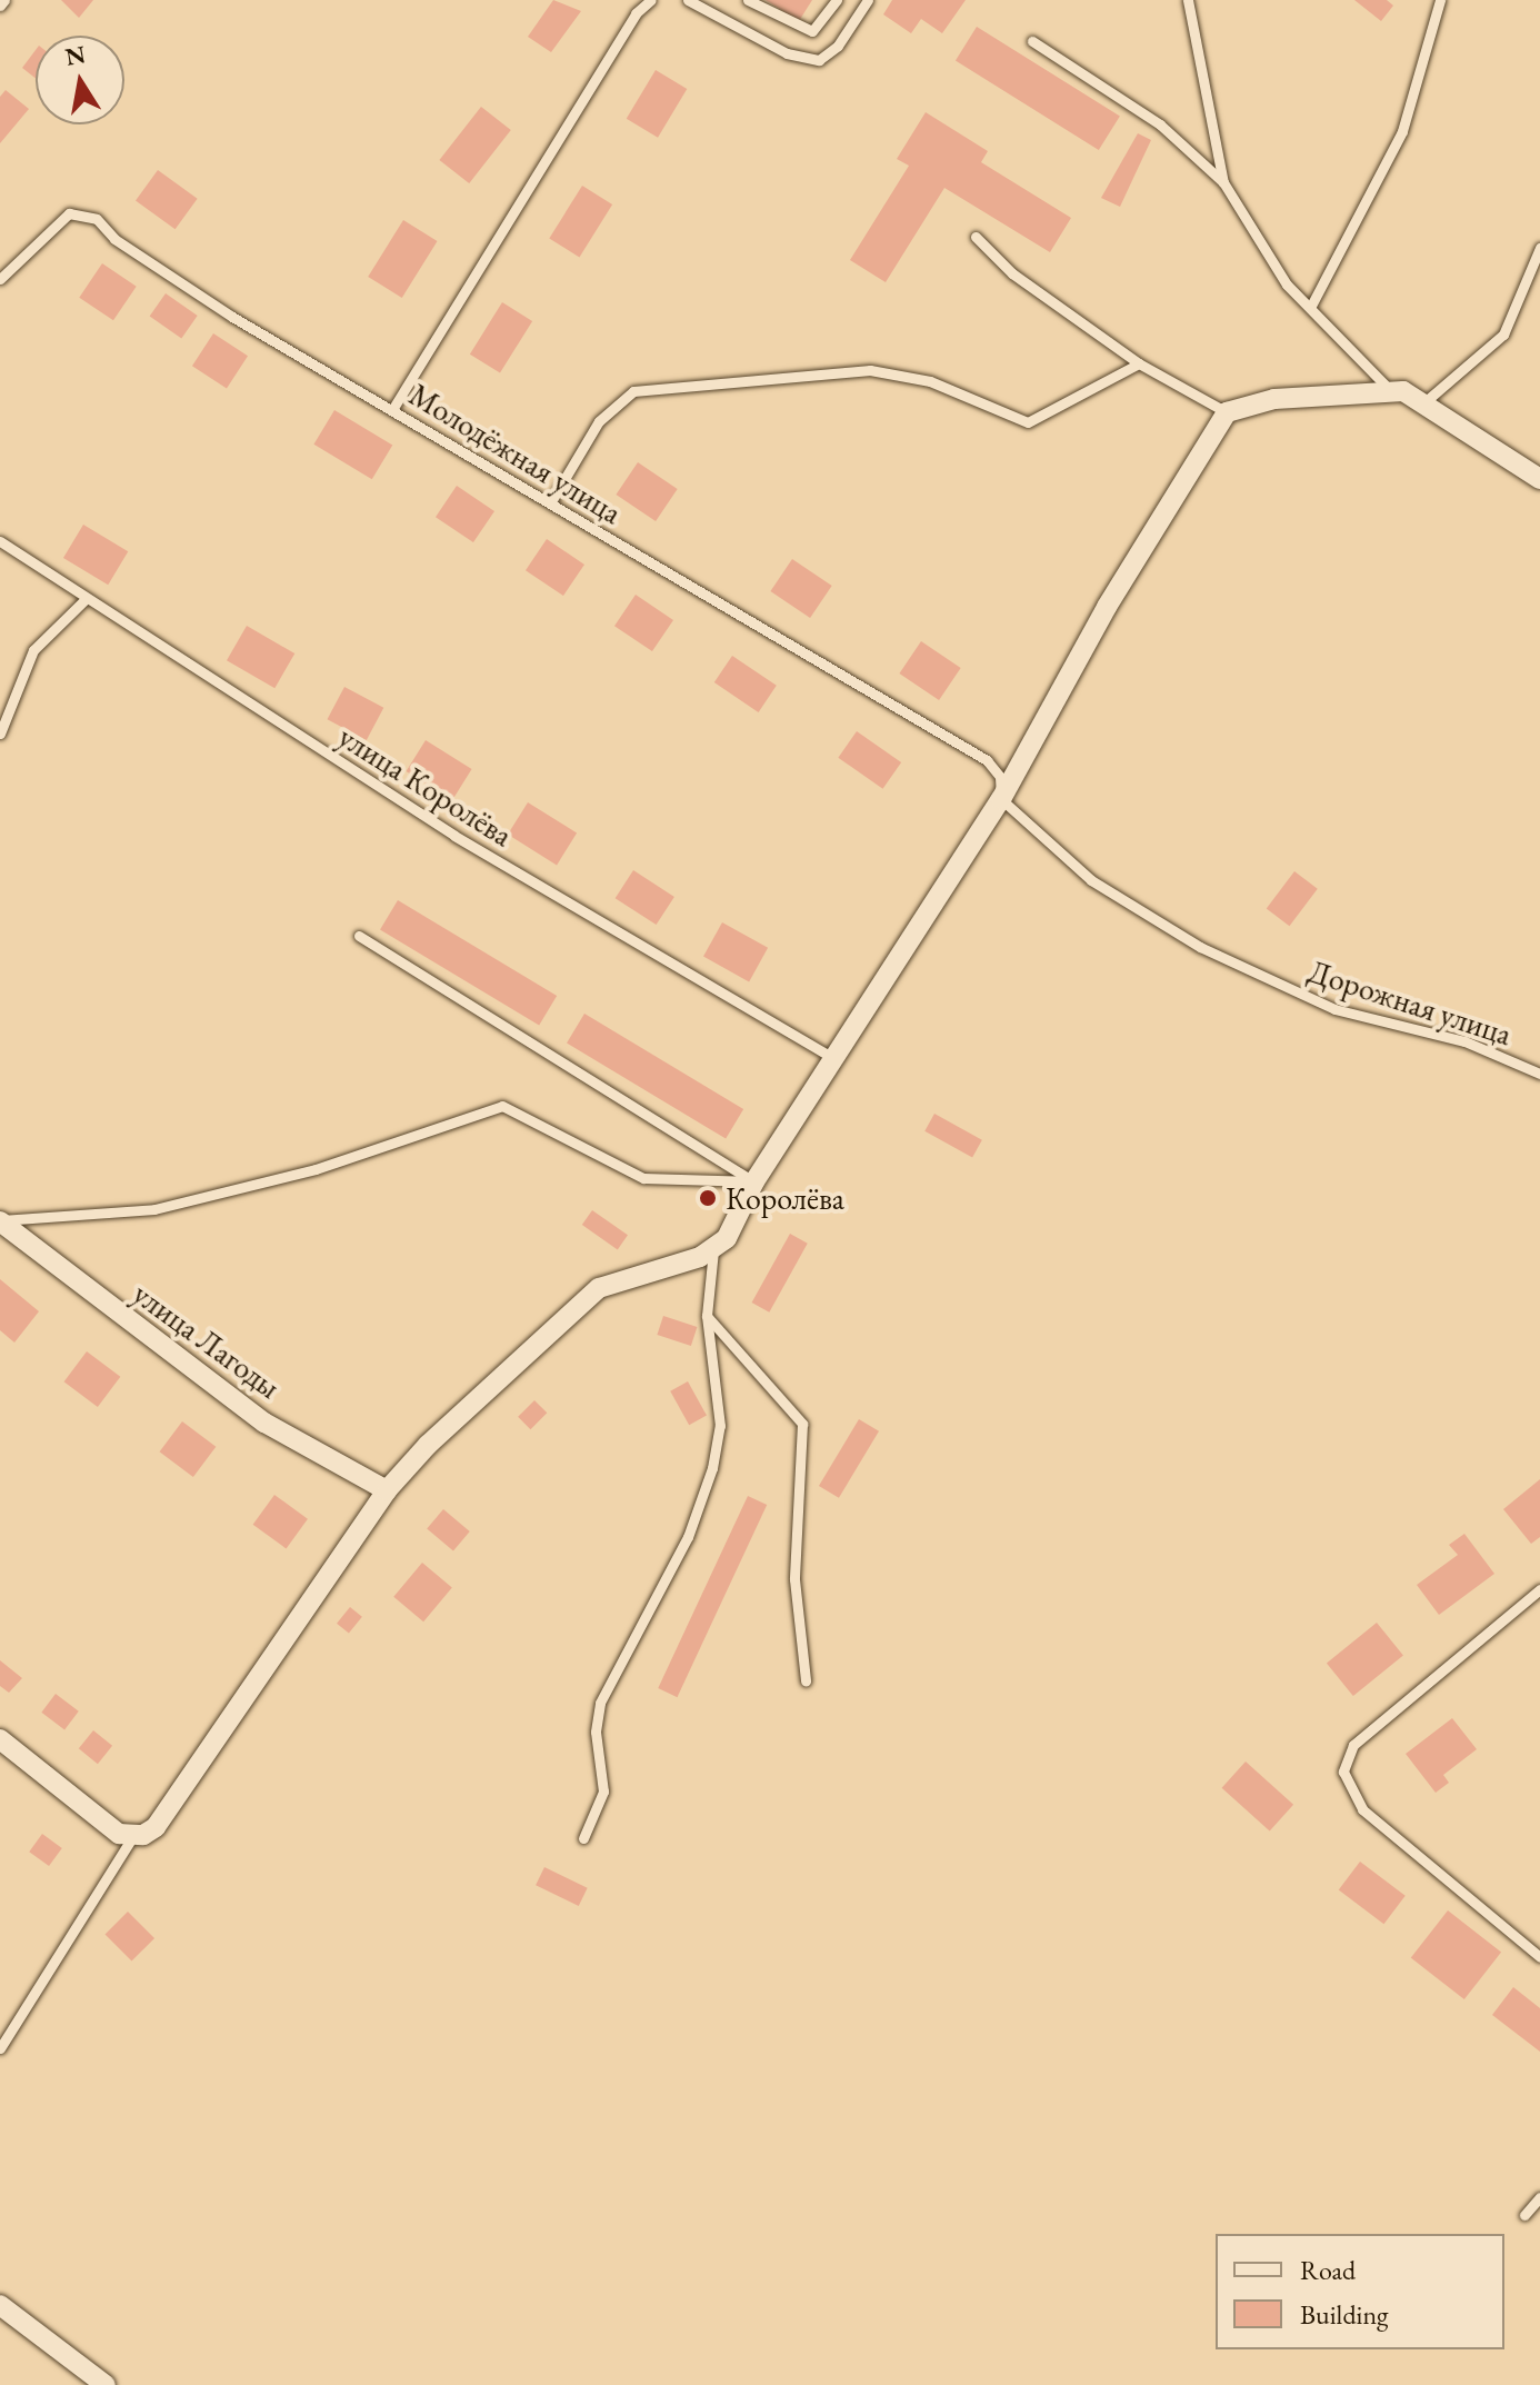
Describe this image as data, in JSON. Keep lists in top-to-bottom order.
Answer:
{
  "streets": {
    "street": ["улица Лагоды"],
    "lane": ["Молодёжная улица", "улица Королёва", "Дорожная улица"]
  },
  "crossings": [
    ["Молодёжная улица", "Дорожная улица"]
  ],
  "places": ["Королёва"],
  "legend": ["Road", "Building"],
  "north": "top"
}
